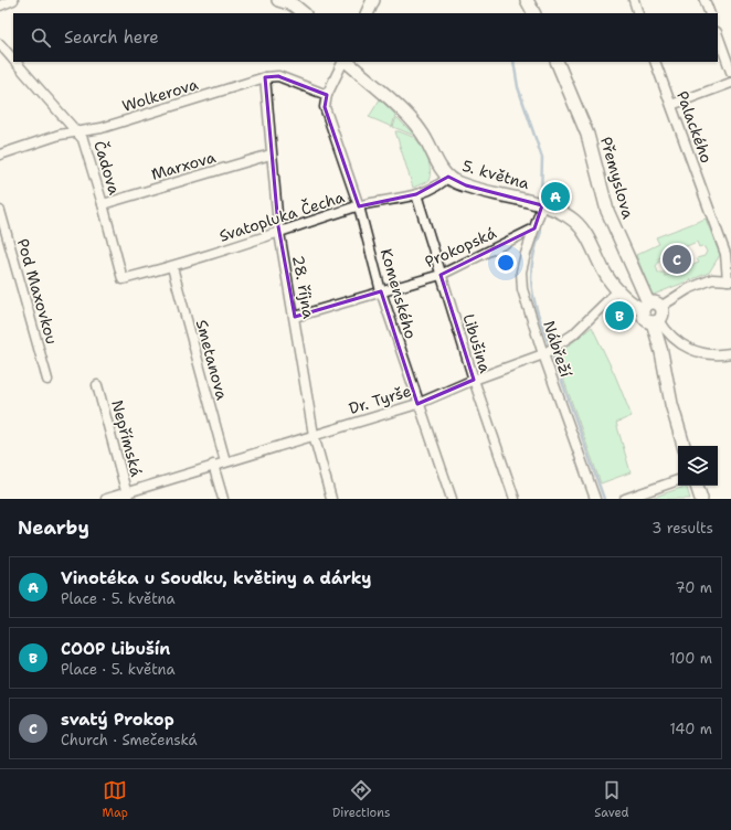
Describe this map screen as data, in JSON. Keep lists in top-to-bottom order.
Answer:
{
  "streets": {
    "street": [
      "Wolkerova",
      "Palackého",
      "Marxova",
      "Čadova",
      "5. května",
      "Přemyslova",
      "Svatopluka Čecha",
      "Prokopská",
      "28. října",
      "Pod Maxovkou",
      "Komenského",
      "Libušina",
      "Nábřeží",
      "Smetanova",
      "Dr. Tyrše",
      "Nepřímská"
    ]
  },
  "crossings": [
    ["Wolkerova", "Čadova"],
    ["Wolkerova", "28. října"],
    ["Wolkerova", "Komenského"],
    ["Marxova", "Čadova"],
    ["Marxova", "28. října"],
    ["Čadova", "Svatopluka Čecha"],
    ["5. května", "Přemyslova"],
    ["5. května", "Svatopluka Čecha"],
    ["5. května", "Nábřeží"],
    ["5. května", "Dr. Tyrše"],
    ["Svatopluka Čecha", "28. října"],
    ["Svatopluka Čecha", "Komenského"],
    ["Svatopluka Čecha", "Libušina"],
    ["Svatopluka Čecha", "Smetanova"],
    ["Prokopská", "28. října"],
    ["Prokopská", "Komenského"],
    ["Prokopská", "Libušina"],
    ["Prokopská", "Nábřeží"],
    ["28. října", "Dr. Tyrše"],
    ["Komenského", "Dr. Tyrše"],
    ["Libušina", "Dr. Tyrše"],
    ["Nábřeží", "Dr. Tyrše"],
    ["Smetanova", "Dr. Tyrše"],
    ["Dr. Tyrše", "Nepřímská"]
  ],
  "page": {
    "search": "Search here",
    "pins": ["A", "C", "B"],
    "heading": ["Nearby", "3 results"],
    "list": [
      {
        "mark": "A",
        "name": "Vinotéka u Soudku, květiny a dárky",
        "note": "Place · 5. května",
        "value": "70 m"
      },
      {
        "mark": "B",
        "name": "COOP Libušín",
        "note": "Place · 5. května",
        "value": "100 m"
      },
      {
        "mark": "C",
        "name": "svatý Prokop",
        "note": "Church · Smečenská",
        "value": "140 m"
      }
    ],
    "nav": ["Map", "Directions", "Saved"]
  }
}
